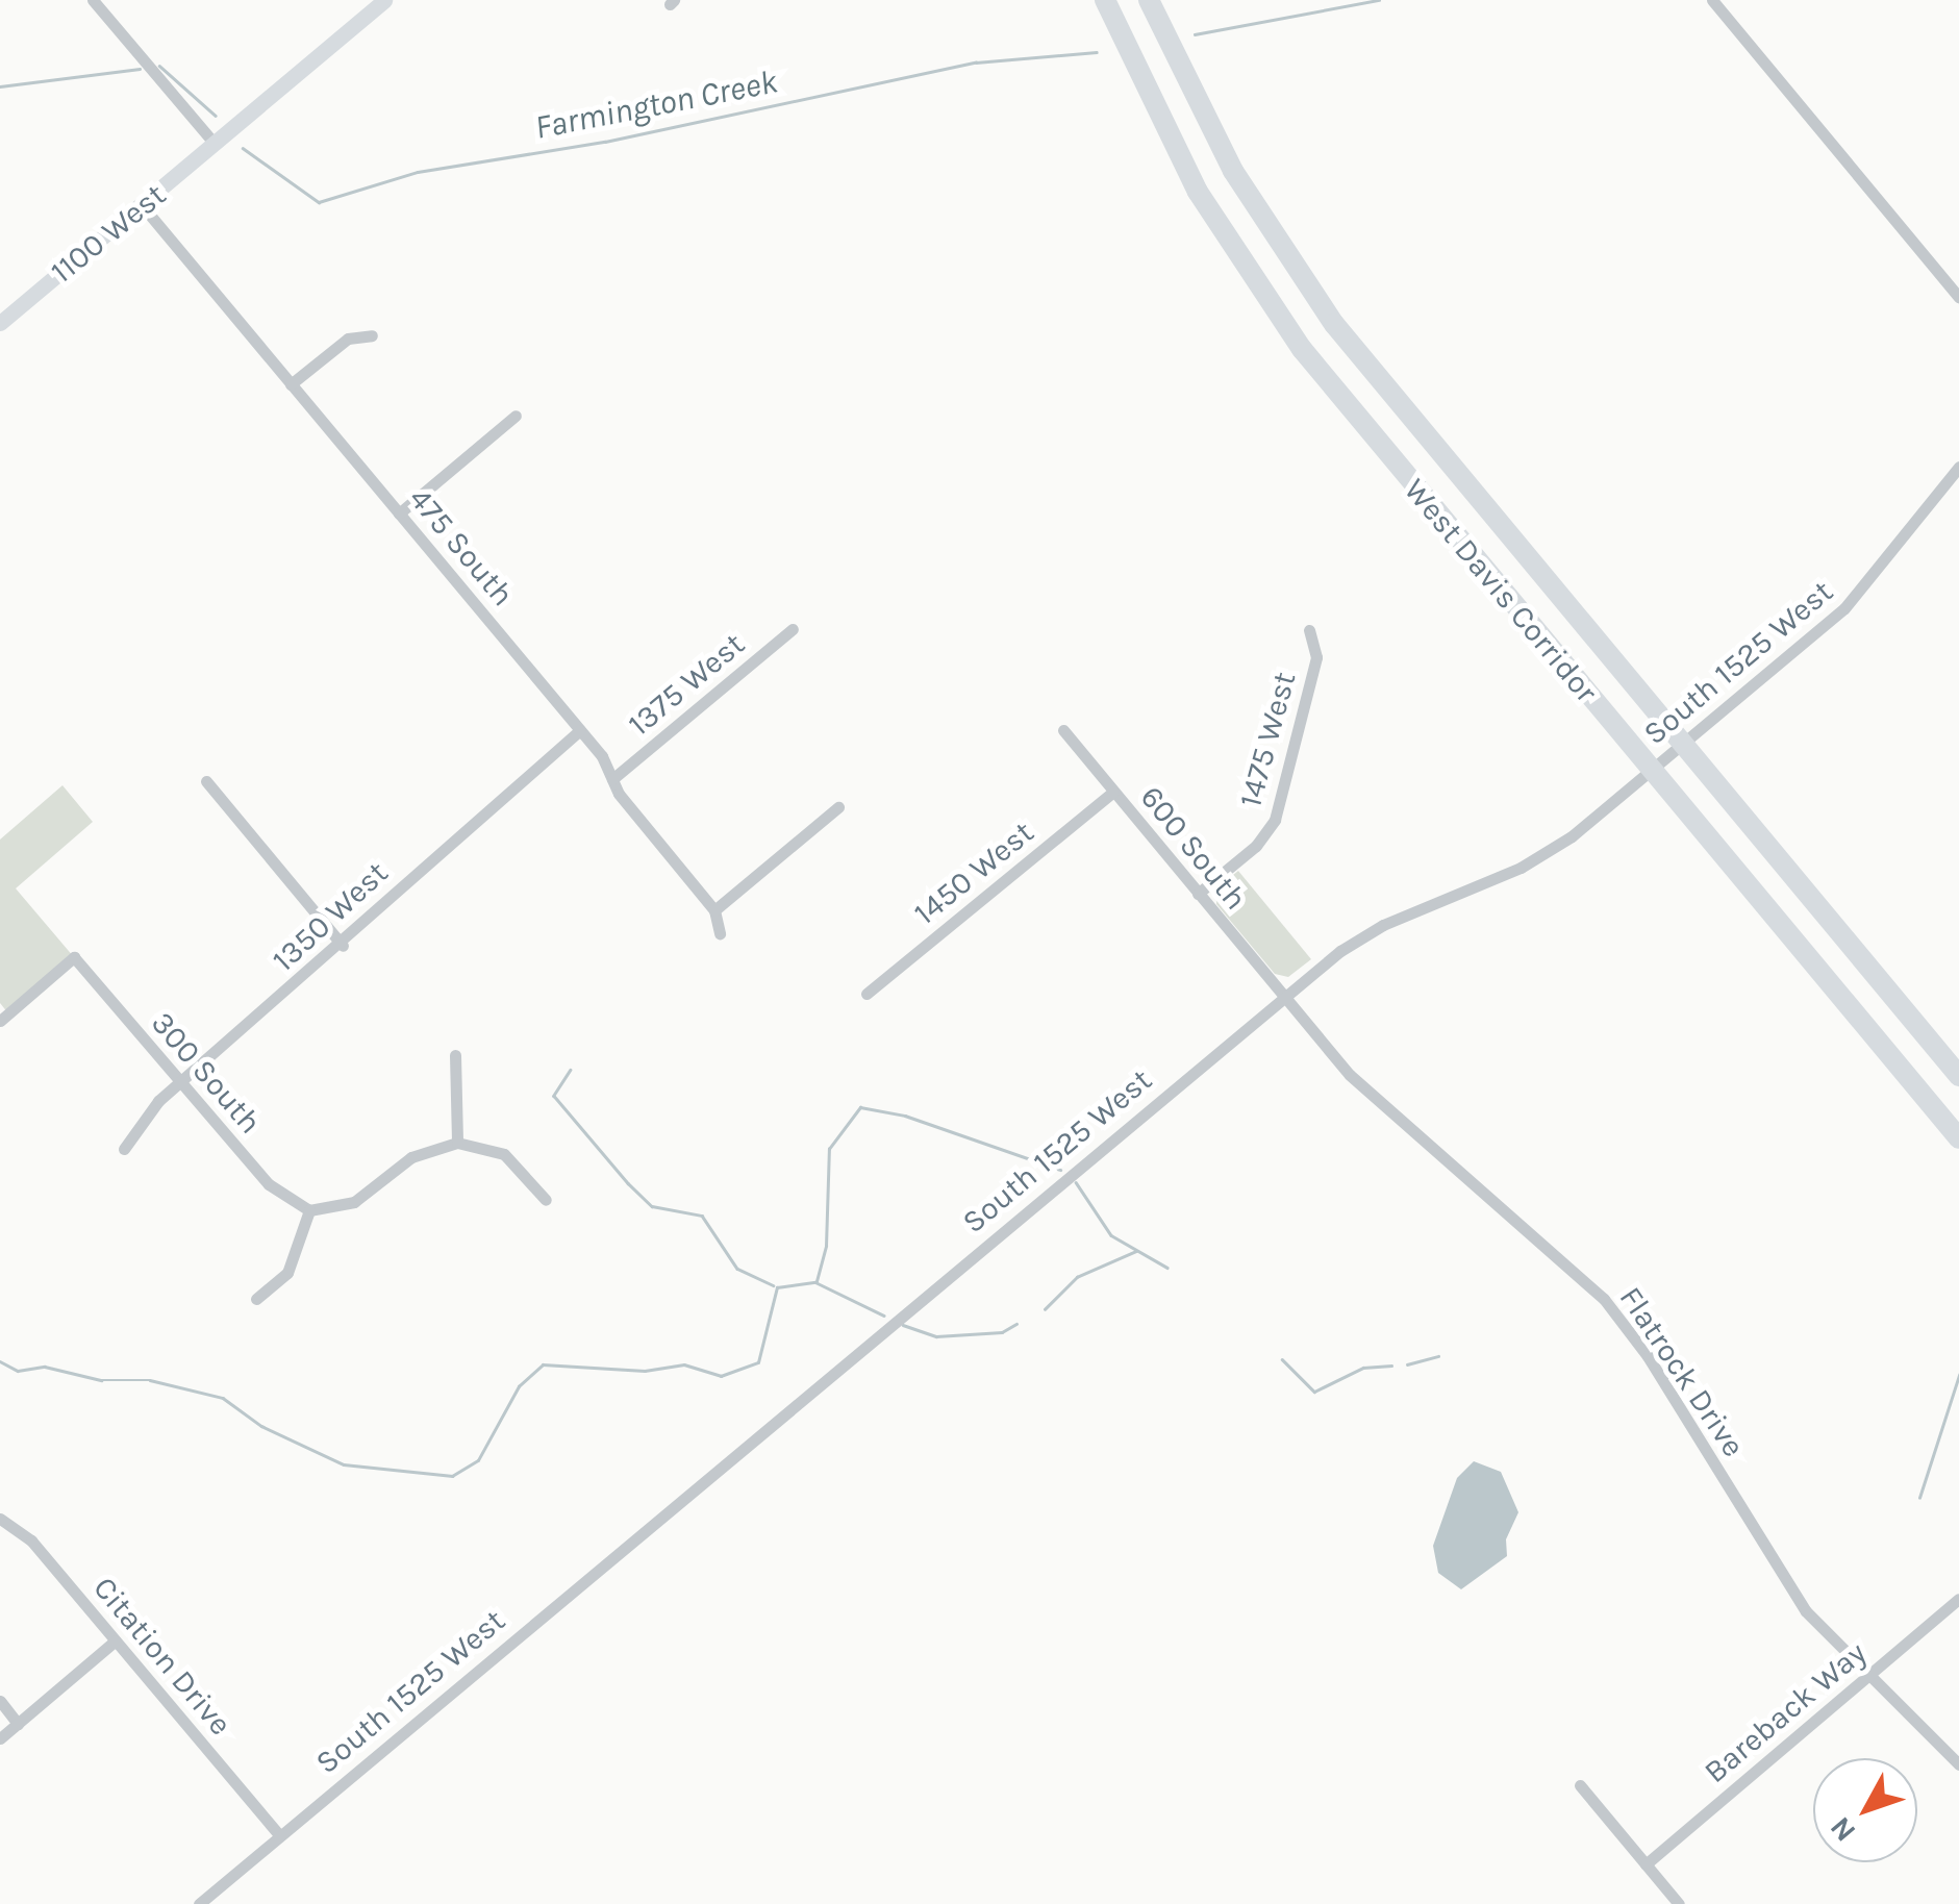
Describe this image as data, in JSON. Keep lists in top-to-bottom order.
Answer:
{
  "streets": {
    "highway": ["West Davis Corridor"],
    "street": [
      "1100 West",
      "475 South",
      "South 1525 West",
      "1375 West",
      "1475 West",
      "600 South",
      "1450 West",
      "1350 West",
      "300 South",
      "Flatrock Drive",
      "Citation Drive",
      "Bareback Way"
    ]
  },
  "crossings": [
    ["1100 West", "475 South"],
    ["475 South", "1375 West"],
    ["475 South", "1350 West"],
    ["South 1525 West", "600 South"],
    ["South 1525 West", "Flatrock Drive"],
    ["South 1525 West", "Citation Drive"],
    ["1475 West", "600 South"],
    ["600 South", "1450 West"],
    ["600 South", "Flatrock Drive"],
    ["1350 West", "300 South"],
    ["Flatrock Drive", "Bareback Way"]
  ],
  "water": ["Farmington Creek"],
  "north": "bottom left"
}
